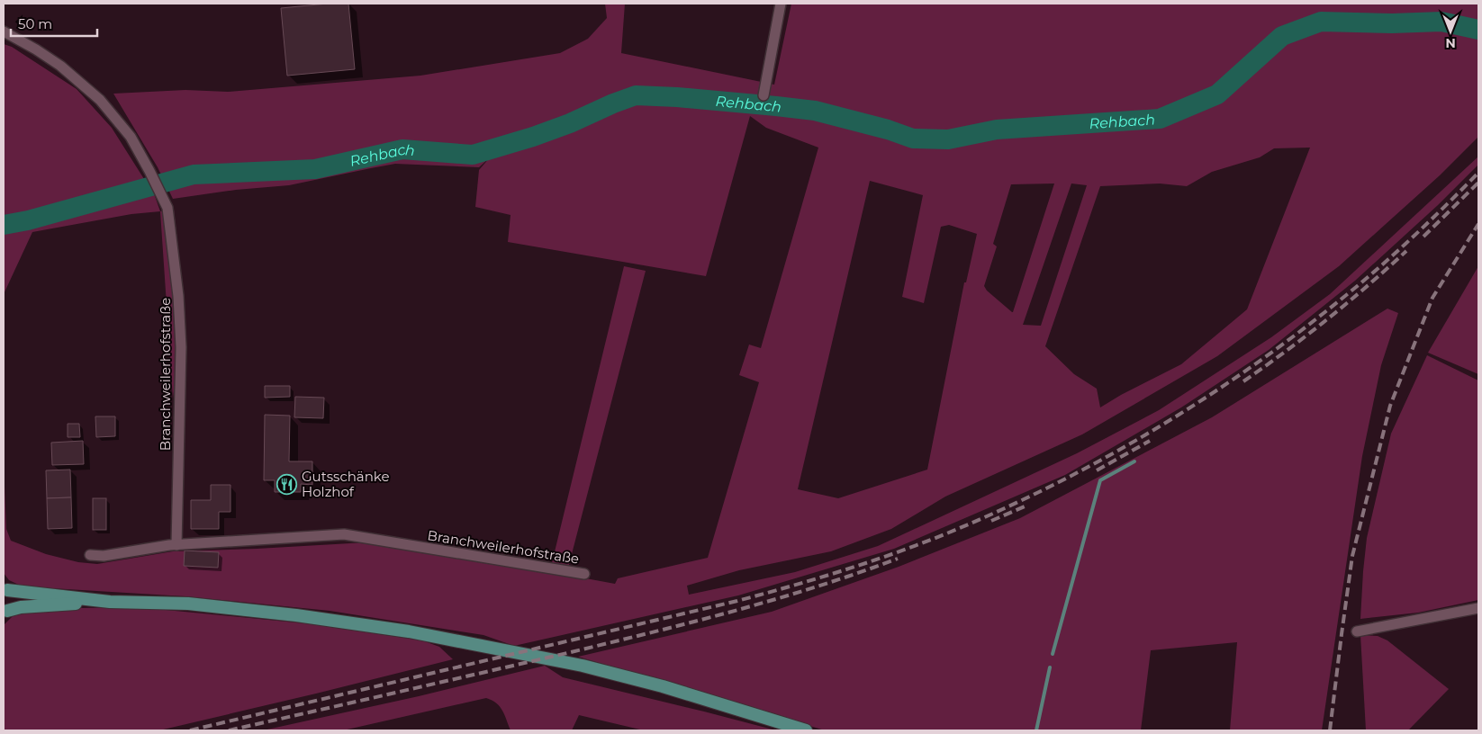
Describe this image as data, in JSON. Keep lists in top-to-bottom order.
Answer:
{
  "streets": {
    "street": ["Branchweilerhofstraße"]
  },
  "water": ["Rehbach"],
  "places": {
    "restaurant": ["Gutsschänke Holzhof"]
  },
  "scale_bar": "50 m",
  "north": "bottom"
}
